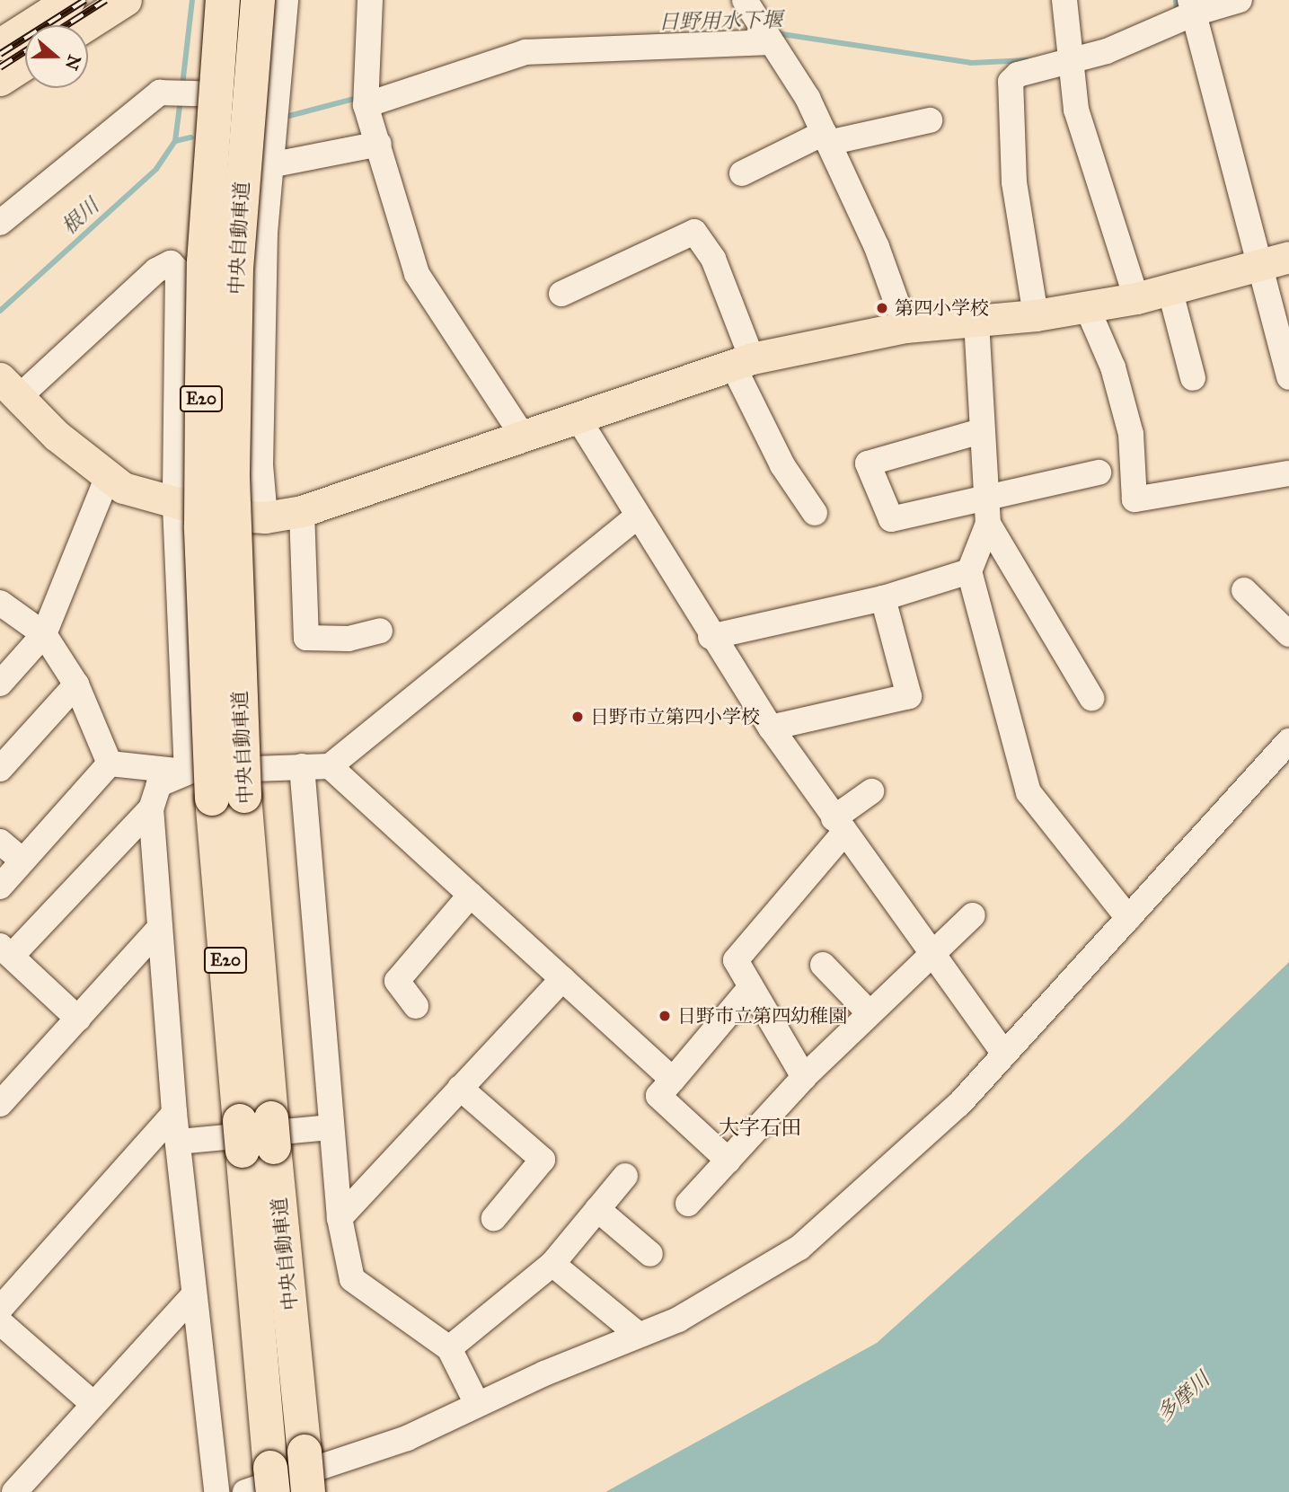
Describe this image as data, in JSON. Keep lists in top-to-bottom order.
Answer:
{
  "streets": {
    "highway": ["中央自動車道", "E20"]
  },
  "districts": ["大字石田"],
  "water": ["日野用水下堰", "根川", "多摩川"],
  "places": ["第四小学校", "日野市立第四小学校", "日野市立第四幼稚園"],
  "north": "right"
}
